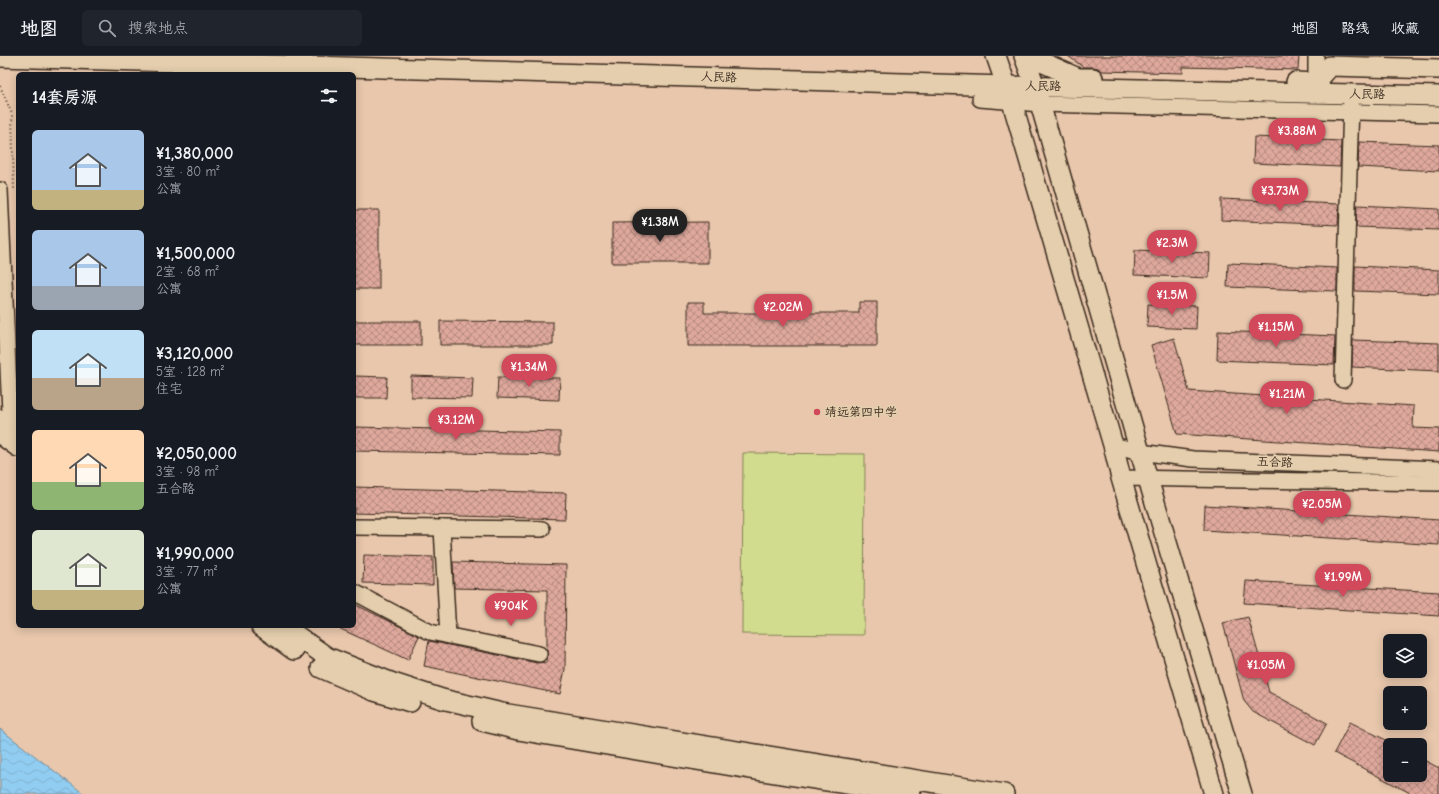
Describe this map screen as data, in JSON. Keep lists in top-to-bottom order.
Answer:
{
  "streets": {
    "main road": ["人民路"],
    "street": ["五合路"]
  },
  "places": ["靖远第四中学"],
  "page": {
    "header": "地图",
    "search": "搜索地点",
    "nav": ["地图", "路线", "收藏"],
    "heading": "14套房源",
    "price": [
      "¥3.88M",
      "¥3.73M",
      "¥1.38M",
      "¥2.3M",
      "¥1.5M",
      "¥2.02M",
      "¥1.15M",
      "¥1.34M",
      "¥1.21M",
      "¥3.12M",
      "¥2.05M",
      "¥1.99M",
      "¥904K",
      "¥1.05M"
    ],
    "list": [
      {
        "name": "¥1,380,000",
        "note": "3室 · 80 m² · 公寓"
      },
      {
        "name": "¥1,500,000",
        "note": "2室 · 68 m² · 公寓"
      },
      {
        "name": "¥3,120,000",
        "note": "5室 · 128 m² · 住宅"
      },
      {
        "name": "¥2,050,000",
        "note": "3室 · 98 m² · 五合路"
      },
      {
        "name": "¥1,990,000",
        "note": "3室 · 77 m² · 公寓"
      }
    ],
    "map_buttons": ["+", "−"]
  }
}
